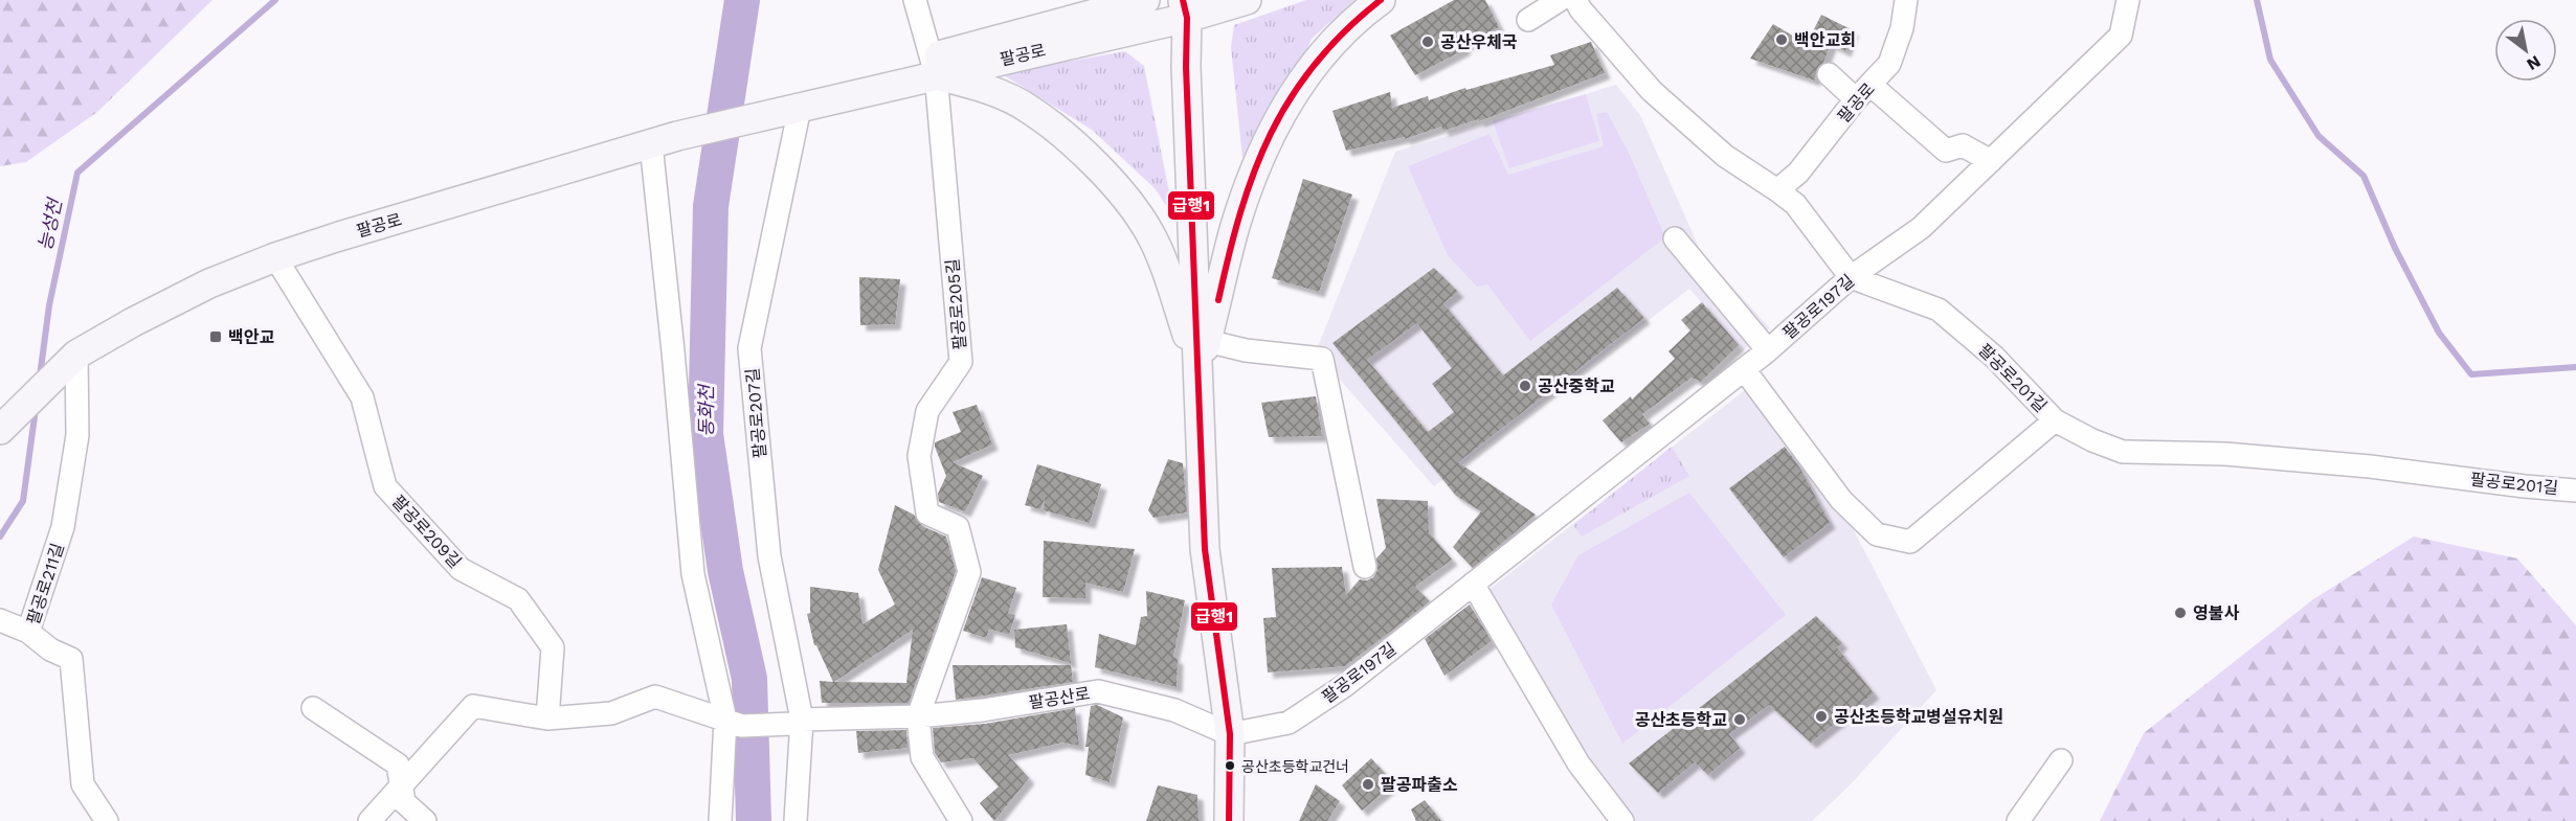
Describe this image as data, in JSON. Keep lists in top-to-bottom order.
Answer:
{
  "streets": {
    "main road": ["팔공로"],
    "street": [
      "팔공로205길",
      "팔공로197길",
      "팔공로201길",
      "팔공로207길",
      "팔공로209길",
      "팔공로211길",
      "팔공산로"
    ]
  },
  "crossings": [
    ["팔공로", "팔공로205길"],
    ["팔공로", "팔공로207길"],
    ["팔공로", "팔공로209길"],
    ["팔공로", "팔공로211길"],
    ["팔공로205길", "팔공산로"],
    ["팔공로197길", "팔공로201길"],
    ["팔공로197길", "팔공산로"],
    ["팔공로207길", "팔공산로"]
  ],
  "water": ["능성천", "동화천"],
  "places": {
    "other": [
      "백안교회",
      "공산우체국",
      "공산중학교",
      "영불사",
      "공산초등학교병설유치원",
      "공산초등학교",
      "공산초등학교건너",
      "팔공파출소"
    ],
    "transit": ["백안교"]
  },
  "lines": ["transit line 급행1"],
  "north": "bottom right"
}
